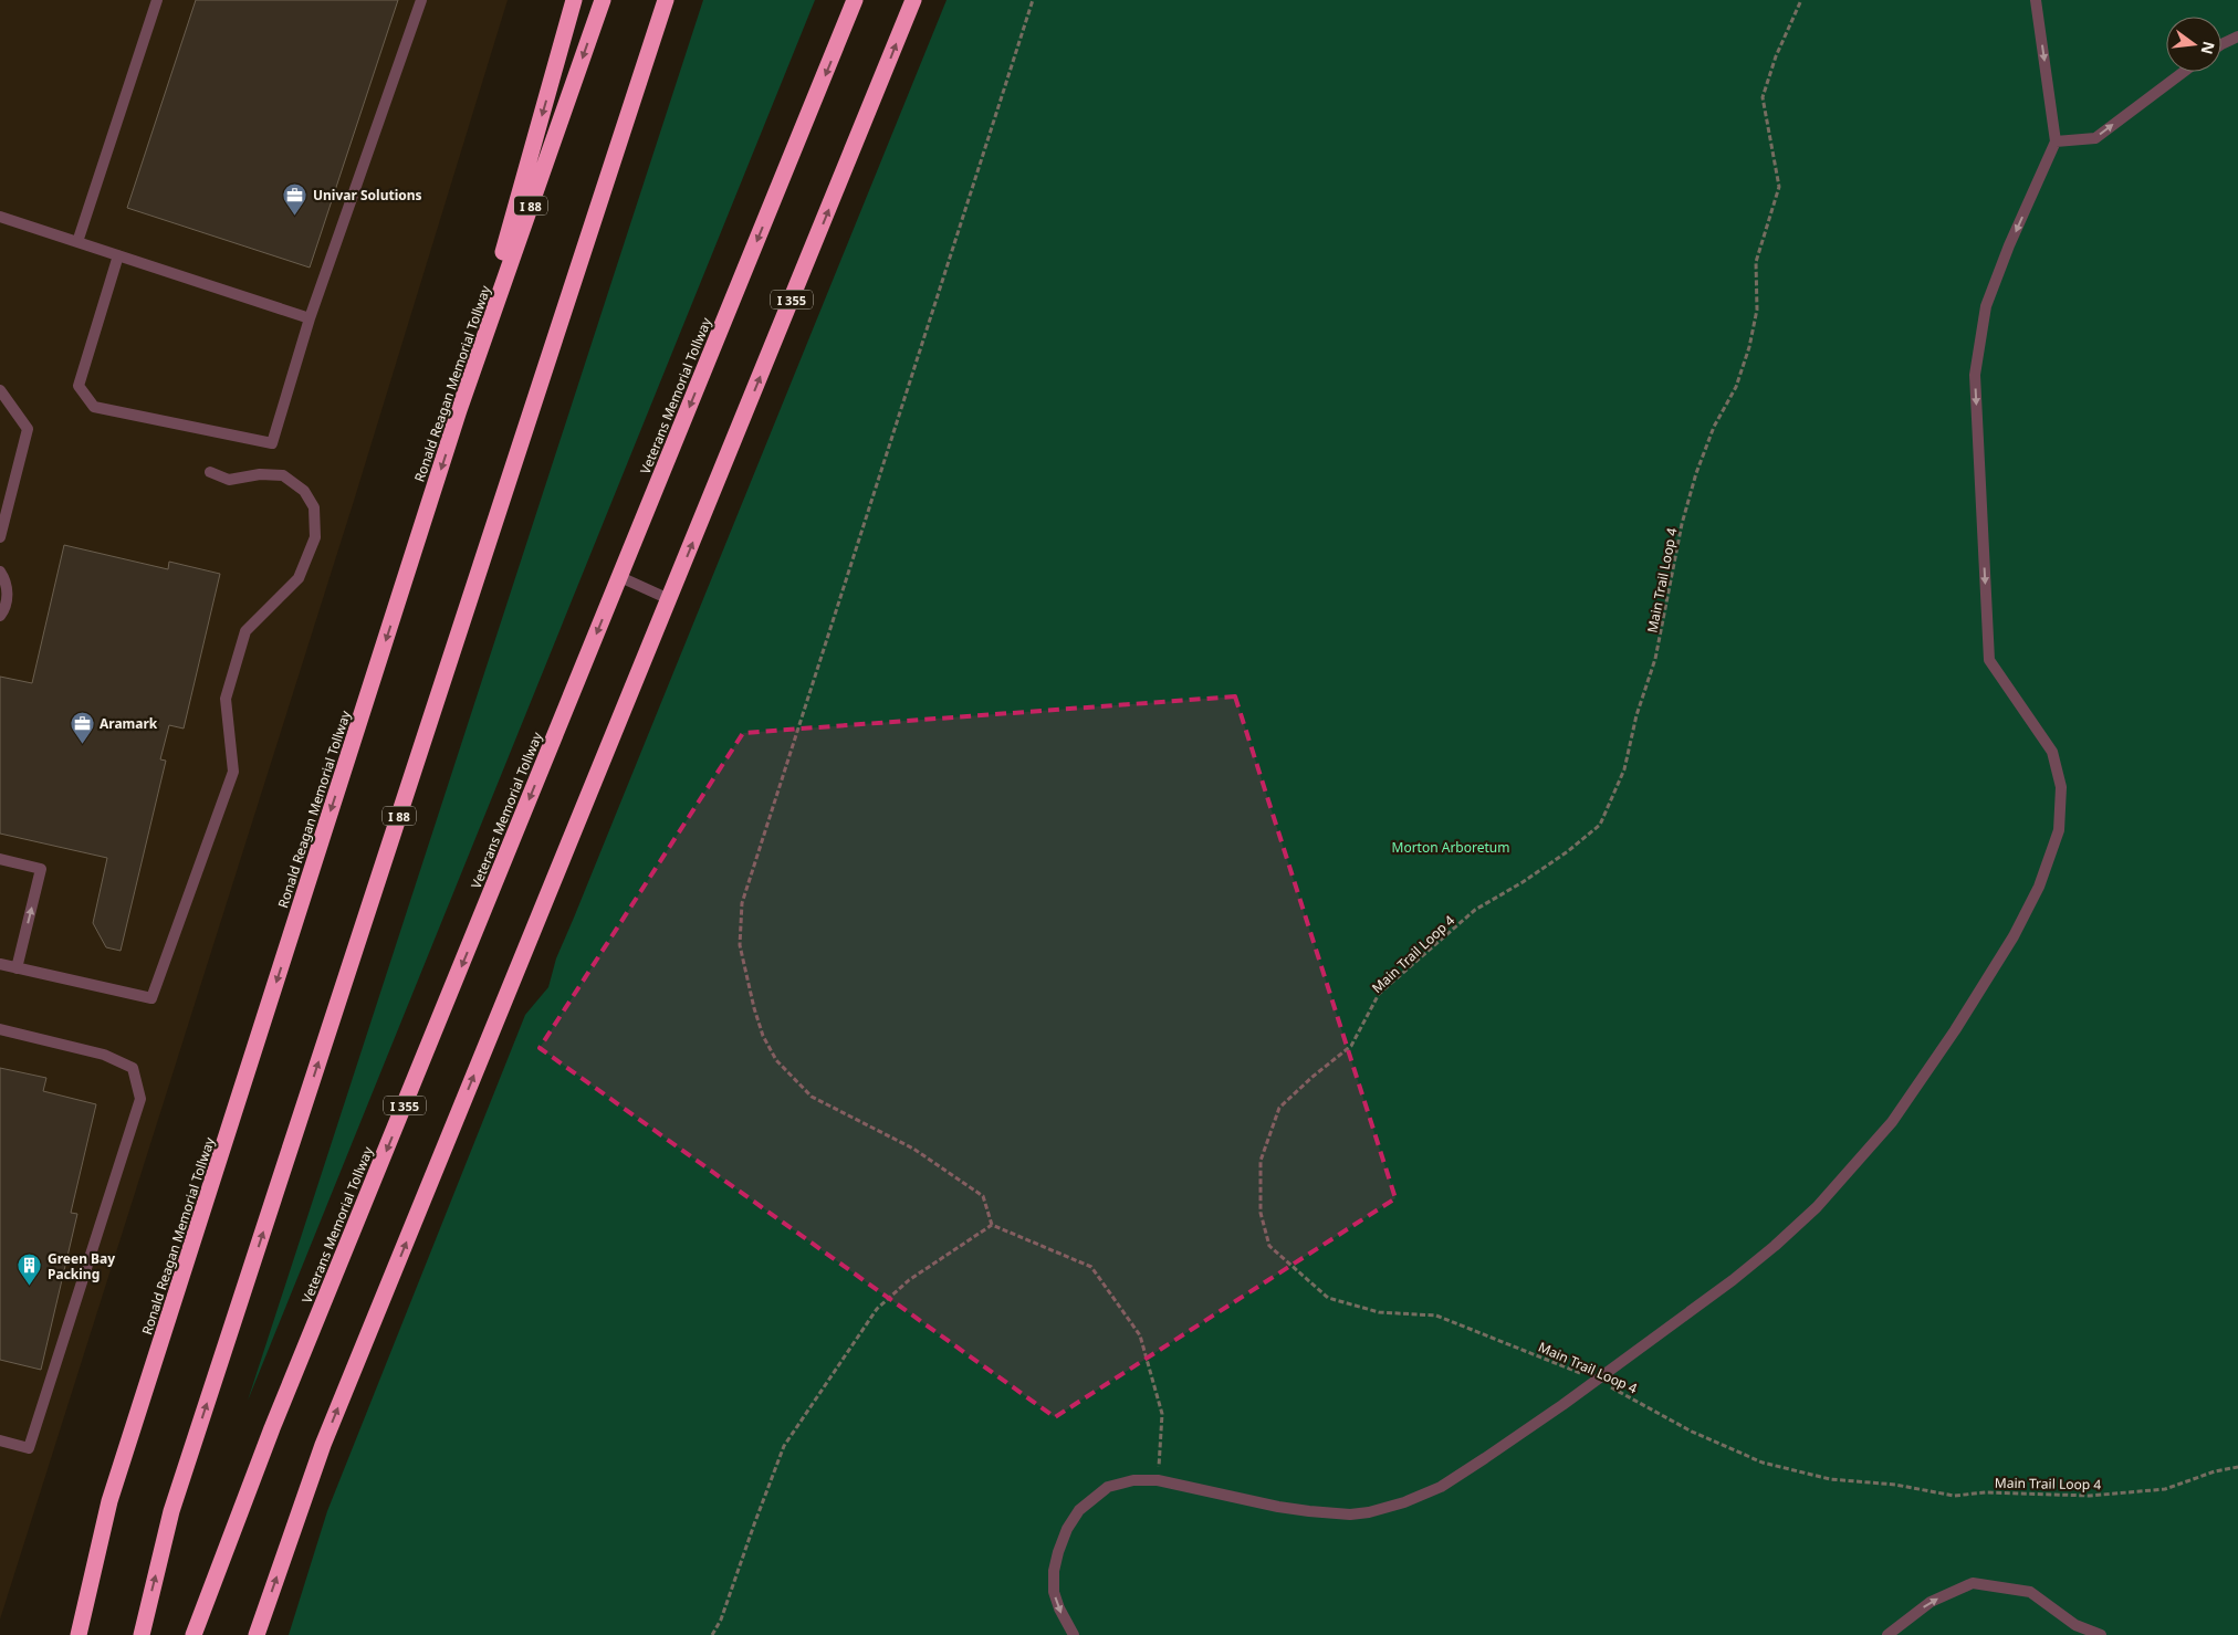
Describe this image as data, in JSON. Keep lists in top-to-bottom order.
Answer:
{
  "streets": {
    "highway": [
      "I 88",
      "I 355",
      "Ronald Reagan Memorial Tollway",
      "Veterans Memorial Tollway"
    ],
    "path": ["Main Trail Loop 4"]
  },
  "parks": ["Morton Arboretum"],
  "places": {
    "office": ["Univar Solutions", "Aramark"],
    "building": ["Green Bay Packing"]
  },
  "north": "right"
}
